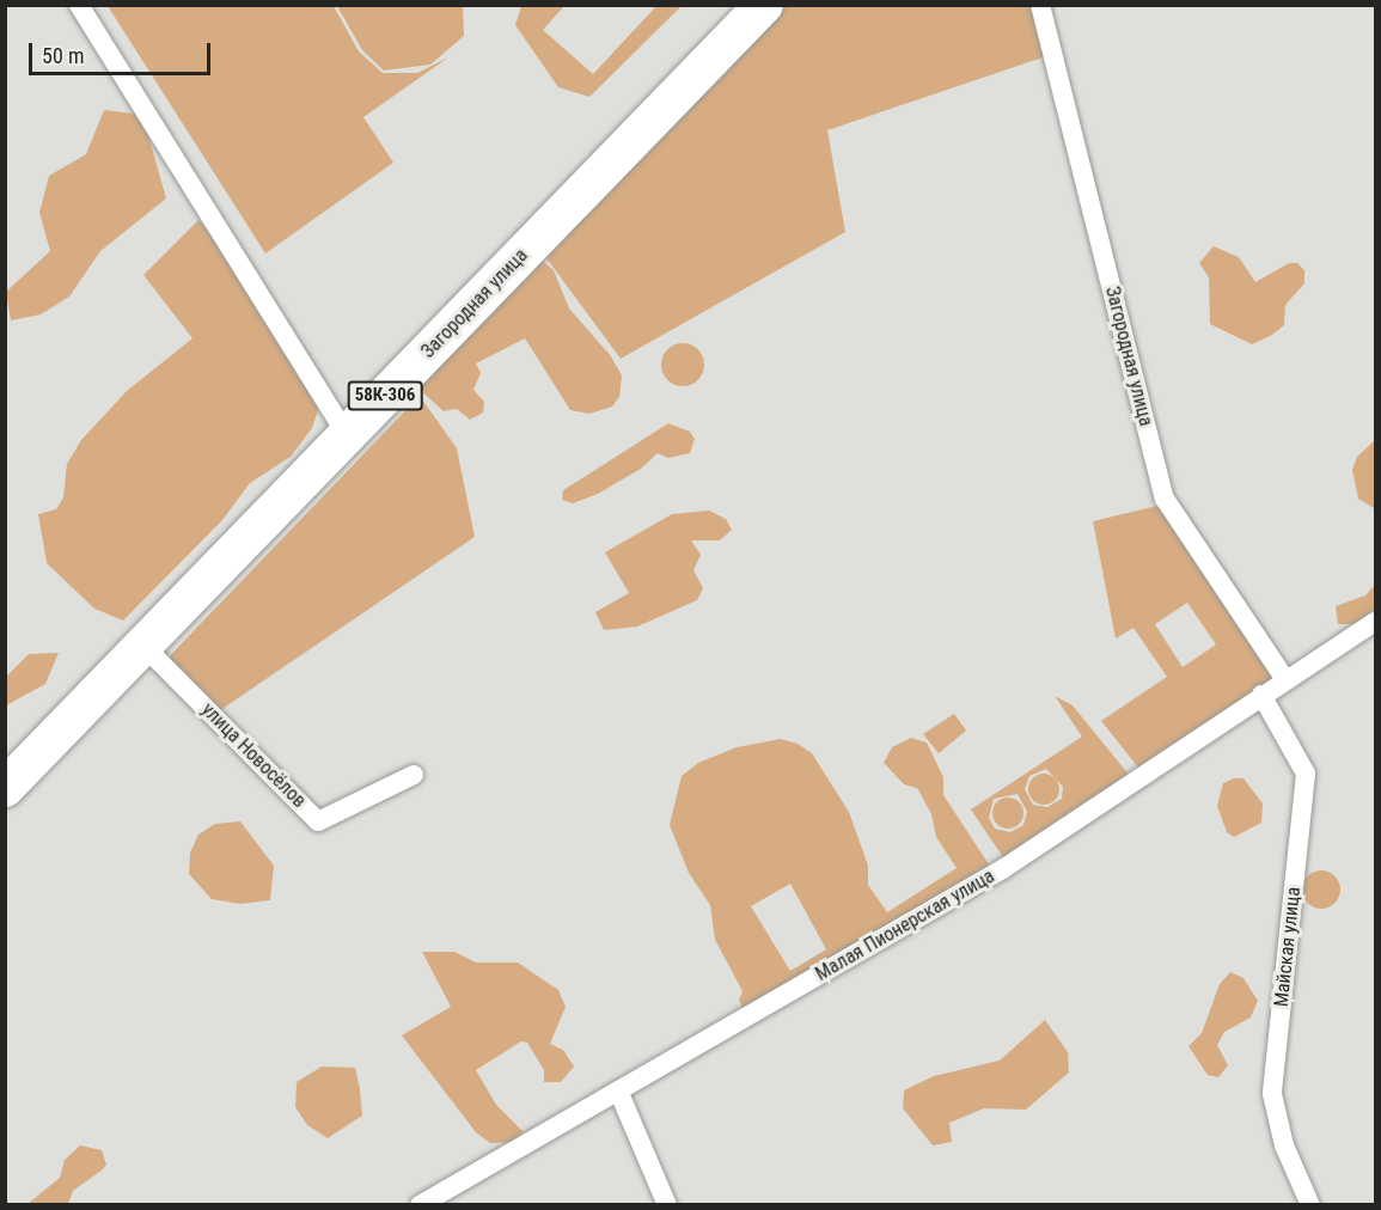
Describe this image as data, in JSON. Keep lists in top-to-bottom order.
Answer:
{
  "streets": {
    "highway": ["Загородная улица", "58К-306"],
    "street": ["улица Новосёлов", "Малая Пионерская улица", "Майская улица"]
  },
  "crossings": [
    ["Загородная улица", "улица Новосёлов"],
    ["Загородная улица", "Малая Пионерская улица"],
    ["Малая Пионерская улица", "Майская улица"]
  ],
  "scale_bar": "50 m"
}
